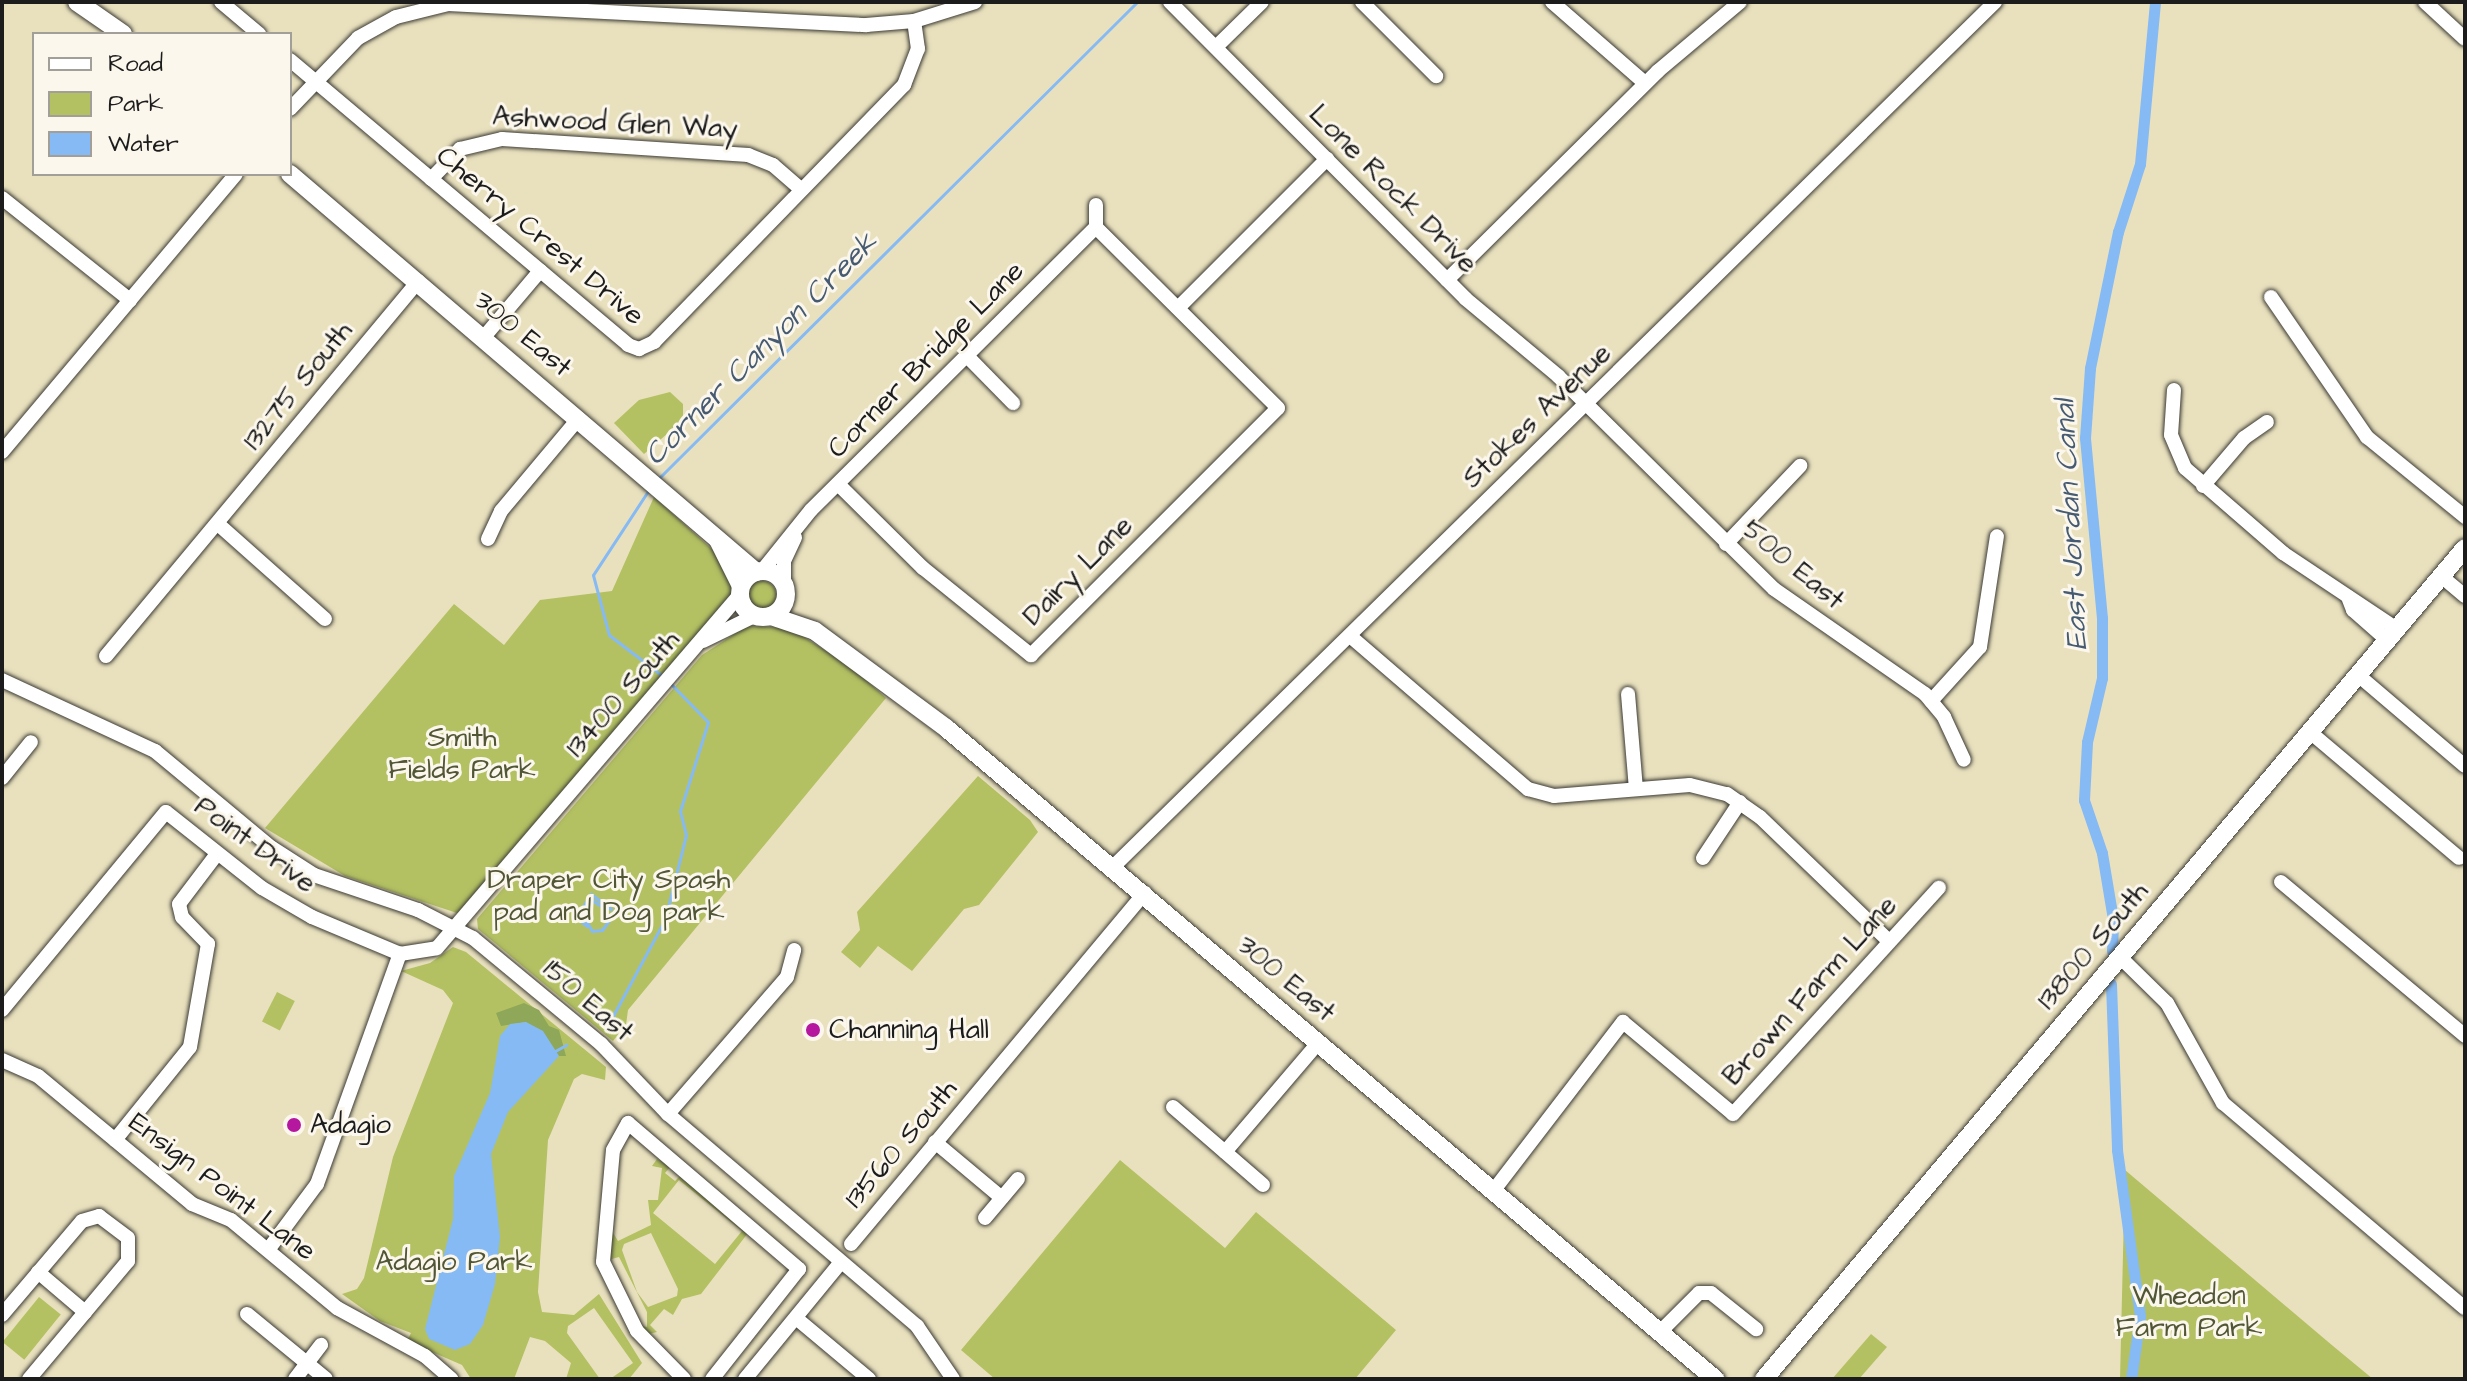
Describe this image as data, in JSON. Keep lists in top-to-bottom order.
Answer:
{
  "streets": {
    "main road": ["300 East", "13800 South"],
    "street": [
      "Ashwood Glen Way",
      "Lone Rock Drive",
      "Cherry Crest Drive",
      "Corner Bridge Lane",
      "13275 South",
      "Stokes Avenue",
      "500 East",
      "Dairy Lane",
      "13400 South",
      "Point Drive",
      "Brown Farm Lane",
      "150 East",
      "13560 South",
      "Ensign Point Lane"
    ]
  },
  "crossings": [
    ["Ashwood Glen Way", "Cherry Crest Drive"],
    ["Lone Rock Drive", "Stokes Avenue"],
    ["Lone Rock Drive", "500 East"],
    ["300 East", "Corner Bridge Lane"],
    ["300 East", "13275 South"],
    ["300 East", "Stokes Avenue"],
    ["300 East", "13400 South"],
    ["300 East", "Brown Farm Lane"],
    ["300 East", "13560 South"],
    ["Corner Bridge Lane", "Dairy Lane"],
    ["Stokes Avenue", "500 East"],
    ["13400 South", "150 East"]
  ],
  "water": ["Corner Canyon Creek", "East Jordan Canal"],
  "parks": [
    "Smith Fields Park",
    "Draper City Spash pad and Dog park",
    "Adagio Park",
    "Wheadon Farm Park"
  ],
  "places": ["Channing Hall", "Adagio"],
  "legend": ["Road", "Park", "Water"]
}
